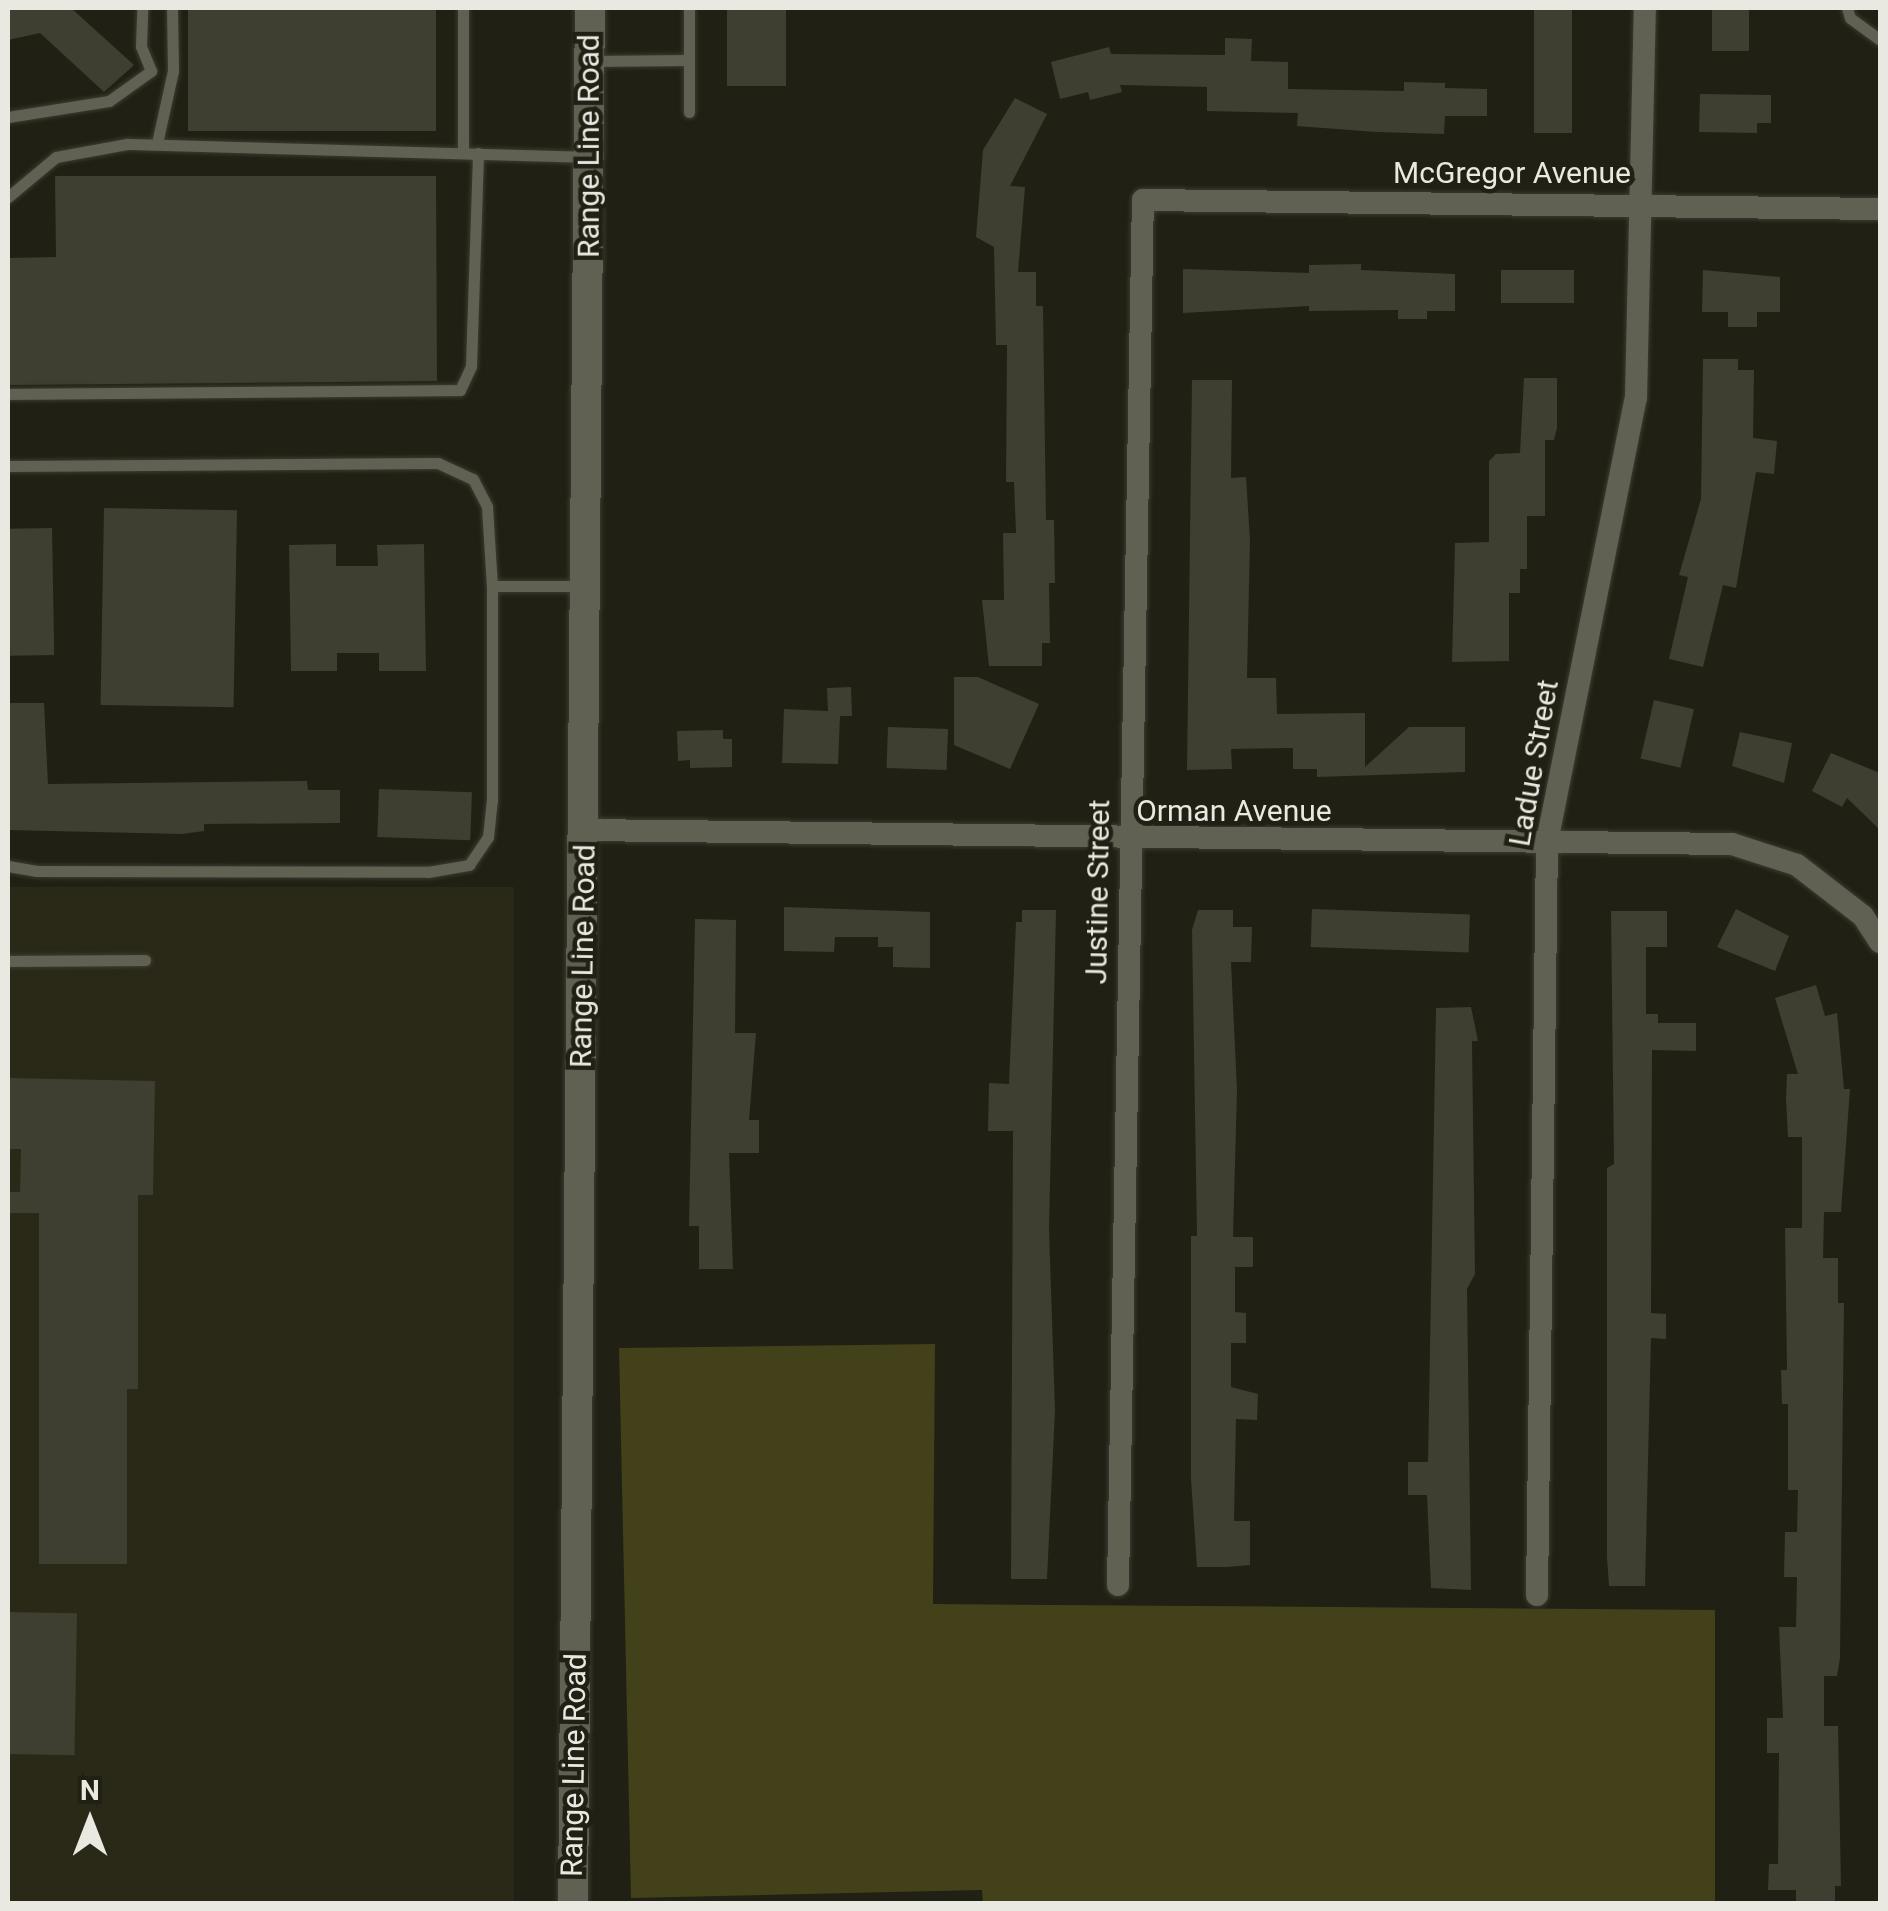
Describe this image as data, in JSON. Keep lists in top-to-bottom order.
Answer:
{
  "streets": {
    "main road": ["Range Line Road"],
    "street": [
      "McGregor Avenue",
      "Ladue Street",
      "Orman Avenue",
      "Justine Street"
    ]
  },
  "crossings": [
    ["Range Line Road", "Orman Avenue"],
    ["McGregor Avenue", "Ladue Street"],
    ["McGregor Avenue", "Justine Street"],
    ["Ladue Street", "Orman Avenue"],
    ["Orman Avenue", "Justine Street"]
  ],
  "north": "top"
}
